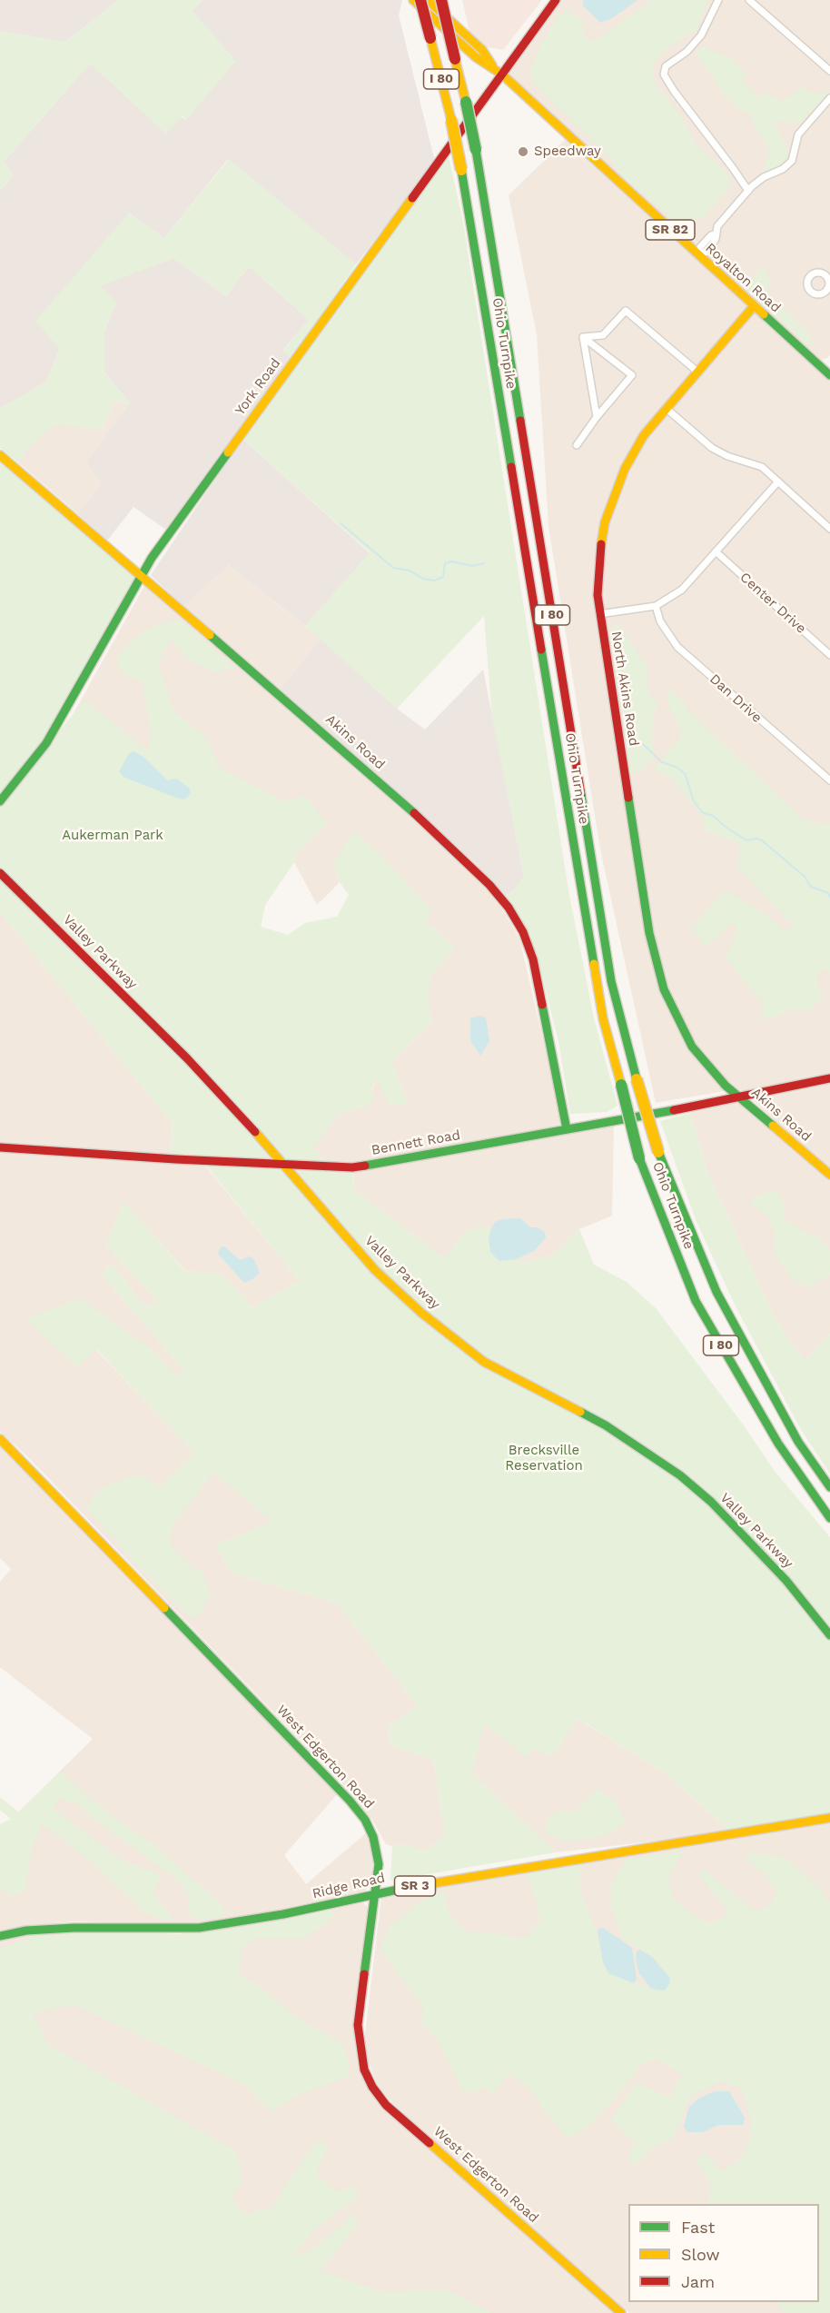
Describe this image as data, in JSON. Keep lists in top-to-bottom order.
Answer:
{
  "streets": {
    "main road": [
      "I 80",
      "SR 82",
      "Royalton Road",
      "Ohio Turnpike",
      "York Road",
      "North Akins Road",
      "Akins Road",
      "Valley Parkway",
      "Bennett Road",
      "West Edgerton Road",
      "Ridge Road",
      "SR 3"
    ],
    "street": ["Center Drive", "Dan Drive"]
  },
  "crossings": [
    ["Royalton Road", "York Road"],
    ["Royalton Road", "North Akins Road"],
    ["York Road", "Akins Road"],
    ["North Akins Road", "Akins Road"],
    ["North Akins Road", "Bennett Road"],
    ["Akins Road", "Bennett Road"],
    ["Valley Parkway", "Bennett Road"],
    ["West Edgerton Road", "Ridge Road"]
  ],
  "parks": ["Aukerman Park", "Brecksville Reservation"],
  "places": ["Speedway"],
  "legend": ["Fast", "Slow", "Jam"]
}
